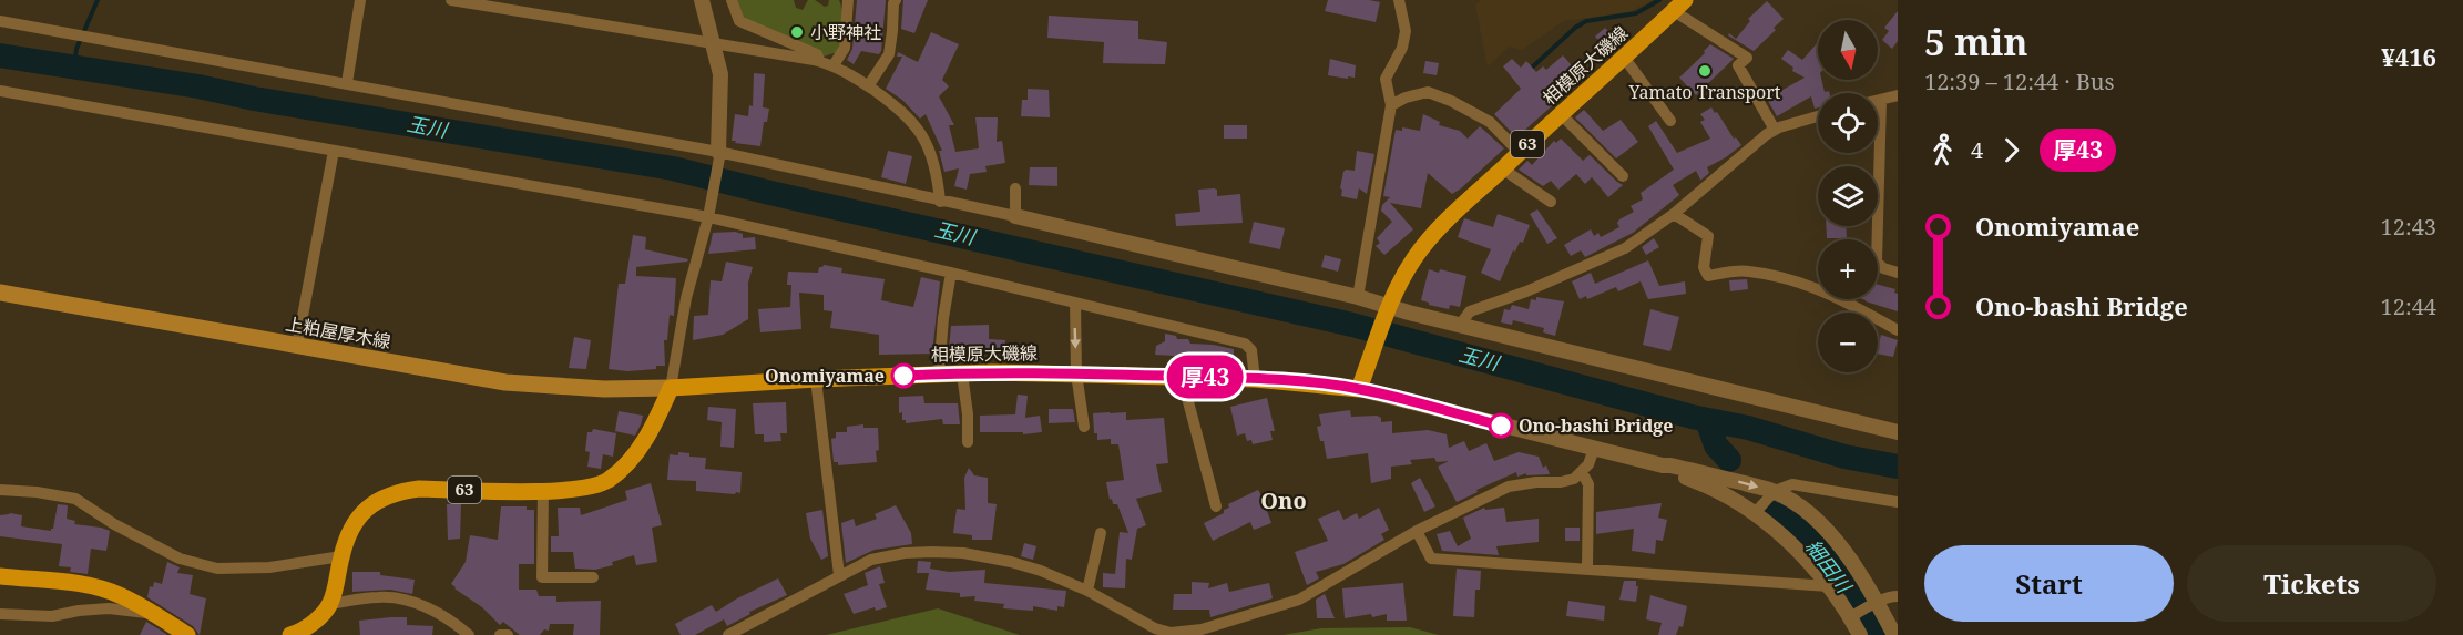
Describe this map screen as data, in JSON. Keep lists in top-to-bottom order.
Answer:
{
  "streets": {
    "main road": ["相模原大磯線", "63", "上粕屋厚木線"]
  },
  "crossings": [
    ["相模原大磯線", "63"],
    ["相模原大磯線", "上粕屋厚木線"],
    ["63", "上粕屋厚木線"]
  ],
  "districts": ["Ono"],
  "water": ["玉川", "細田川"],
  "places": [
    "小野神社",
    "Yamato Transport",
    "Onomiyamae",
    "Ono-bashi Bridge"
  ],
  "lines": ["bus line 厚43"],
  "north": "bottom",
  "page": {
    "on_map": "厚43",
    "heading": ["5 min", "12:39 – 12:44 · Bus", "¥416"],
    "map_buttons": ["+", "−"],
    "legs": ["4", "厚43"],
    "list": [
      {
        "name": "Onomiyamae",
        "value": "12:43"
      },
      {
        "name": "Ono-bashi Bridge",
        "value": "12:44"
      }
    ],
    "buttons": ["Start", "Tickets"]
  }
}
